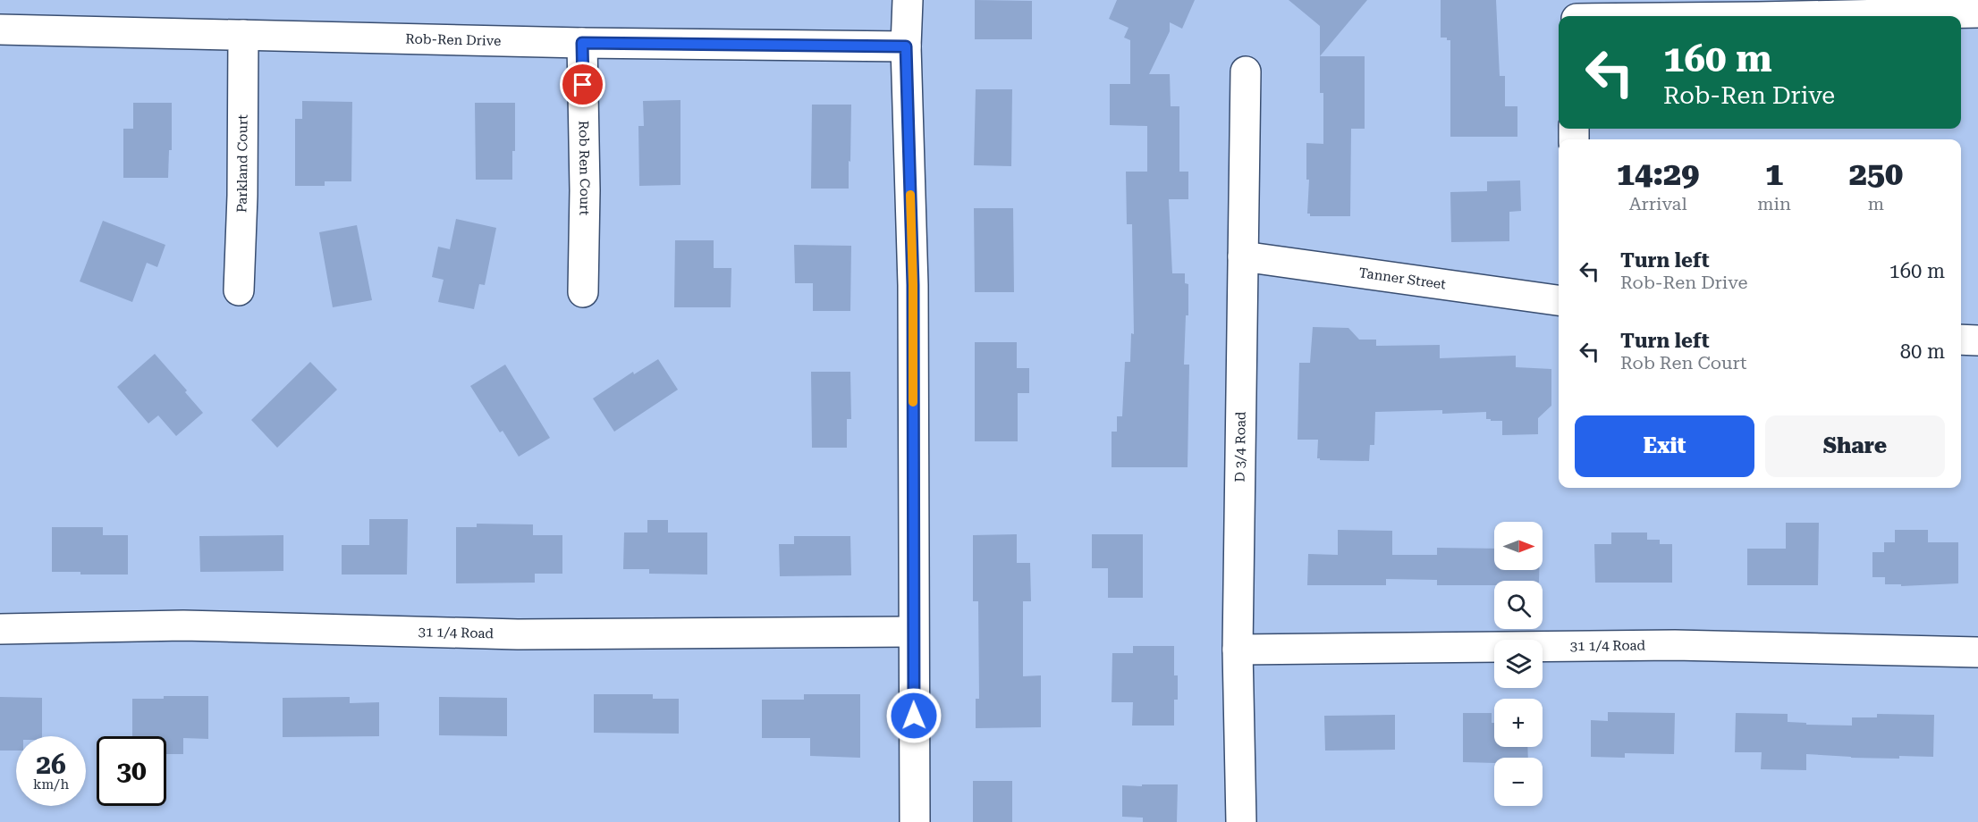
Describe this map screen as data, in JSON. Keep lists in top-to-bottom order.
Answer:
{
  "streets": {
    "street": [
      "Rob-Ren Drive",
      "Parkland Court",
      "Rob Ren Court",
      "Tanner Street",
      "D 3/4 Road",
      "31 1/4 Road"
    ]
  },
  "crossings": [
    ["Rob-Ren Drive", "Parkland Court"],
    ["Rob-Ren Drive", "Rob Ren Court"],
    ["Tanner Street", "D 3/4 Road"],
    ["D 3/4 Road", "31 1/4 Road"]
  ],
  "north": "right",
  "page": {
    "turn": ["160 m", "Rob-Ren Drive"],
    "eta": [
      "14:29",
      "Arrival",
      "1",
      "min",
      "250",
      "m"
    ],
    "list": [
      {
        "name": "Turn left",
        "note": "Rob-Ren Drive",
        "value": "160 m"
      },
      {
        "name": "Turn left",
        "note": "Rob Ren Court",
        "value": "80 m"
      }
    ],
    "buttons": ["Exit", "Share"],
    "map_buttons": ["+", "−"],
    "speed": "26 km/h",
    "limit": "30"
  }
}
